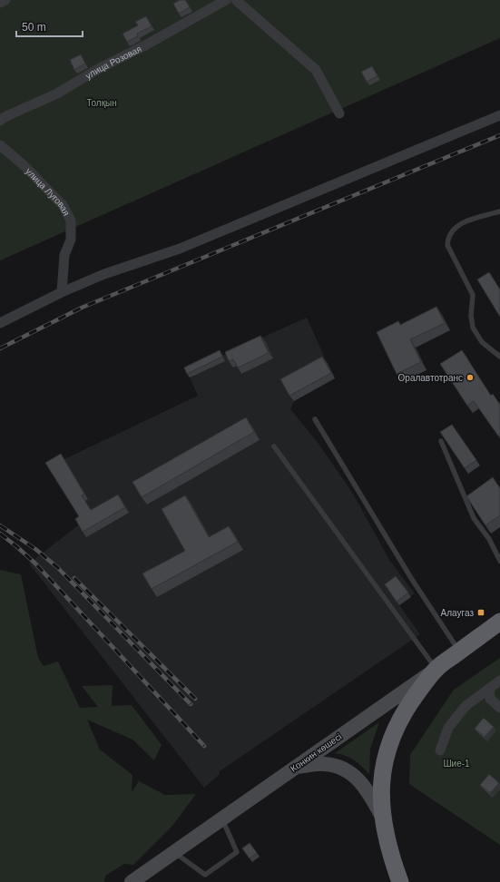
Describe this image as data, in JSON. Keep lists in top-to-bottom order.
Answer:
{
  "streets": {
    "highway": ["Конкин көшесі"],
    "street": ["улица Розовая", "улица Луговая"]
  },
  "parks": ["Толқын", "Шие-1"],
  "places": {
    "other": ["Оралавтотранс"],
    "transit": ["Алаугаз"]
  },
  "scale_bar": "50 m"
}
